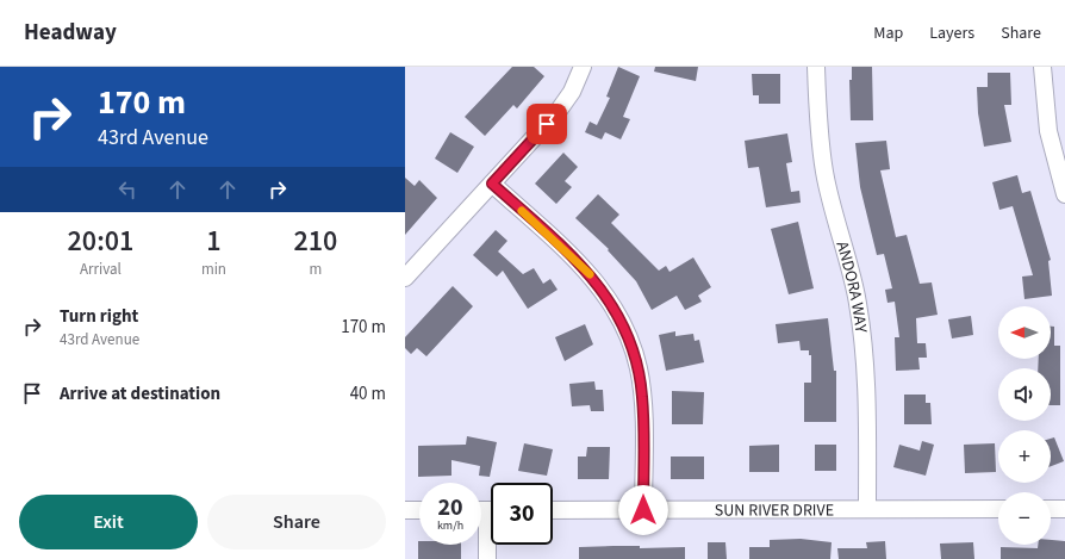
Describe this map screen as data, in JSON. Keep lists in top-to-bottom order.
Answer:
{
  "streets": {
    "street": ["ANDORA WAY", "SUN RIVER DRIVE"]
  },
  "crossings": [
    ["ANDORA WAY", "SUN RIVER DRIVE"]
  ],
  "north": "left",
  "page": {
    "header": "Headway",
    "nav": ["Map", "Layers", "Share"],
    "turn": ["170 m", "43rd Avenue"],
    "eta": [
      "20:01",
      "Arrival",
      "1",
      "min",
      "210",
      "m"
    ],
    "list": [
      {
        "name": "Turn right",
        "note": "43rd Avenue",
        "value": "170 m"
      },
      {
        "name": "Arrive at destination",
        "value": "40 m"
      }
    ],
    "map_buttons": ["+", "−"],
    "speed": "20 km/h",
    "limit": "30",
    "buttons": ["Exit", "Share"]
  }
}
